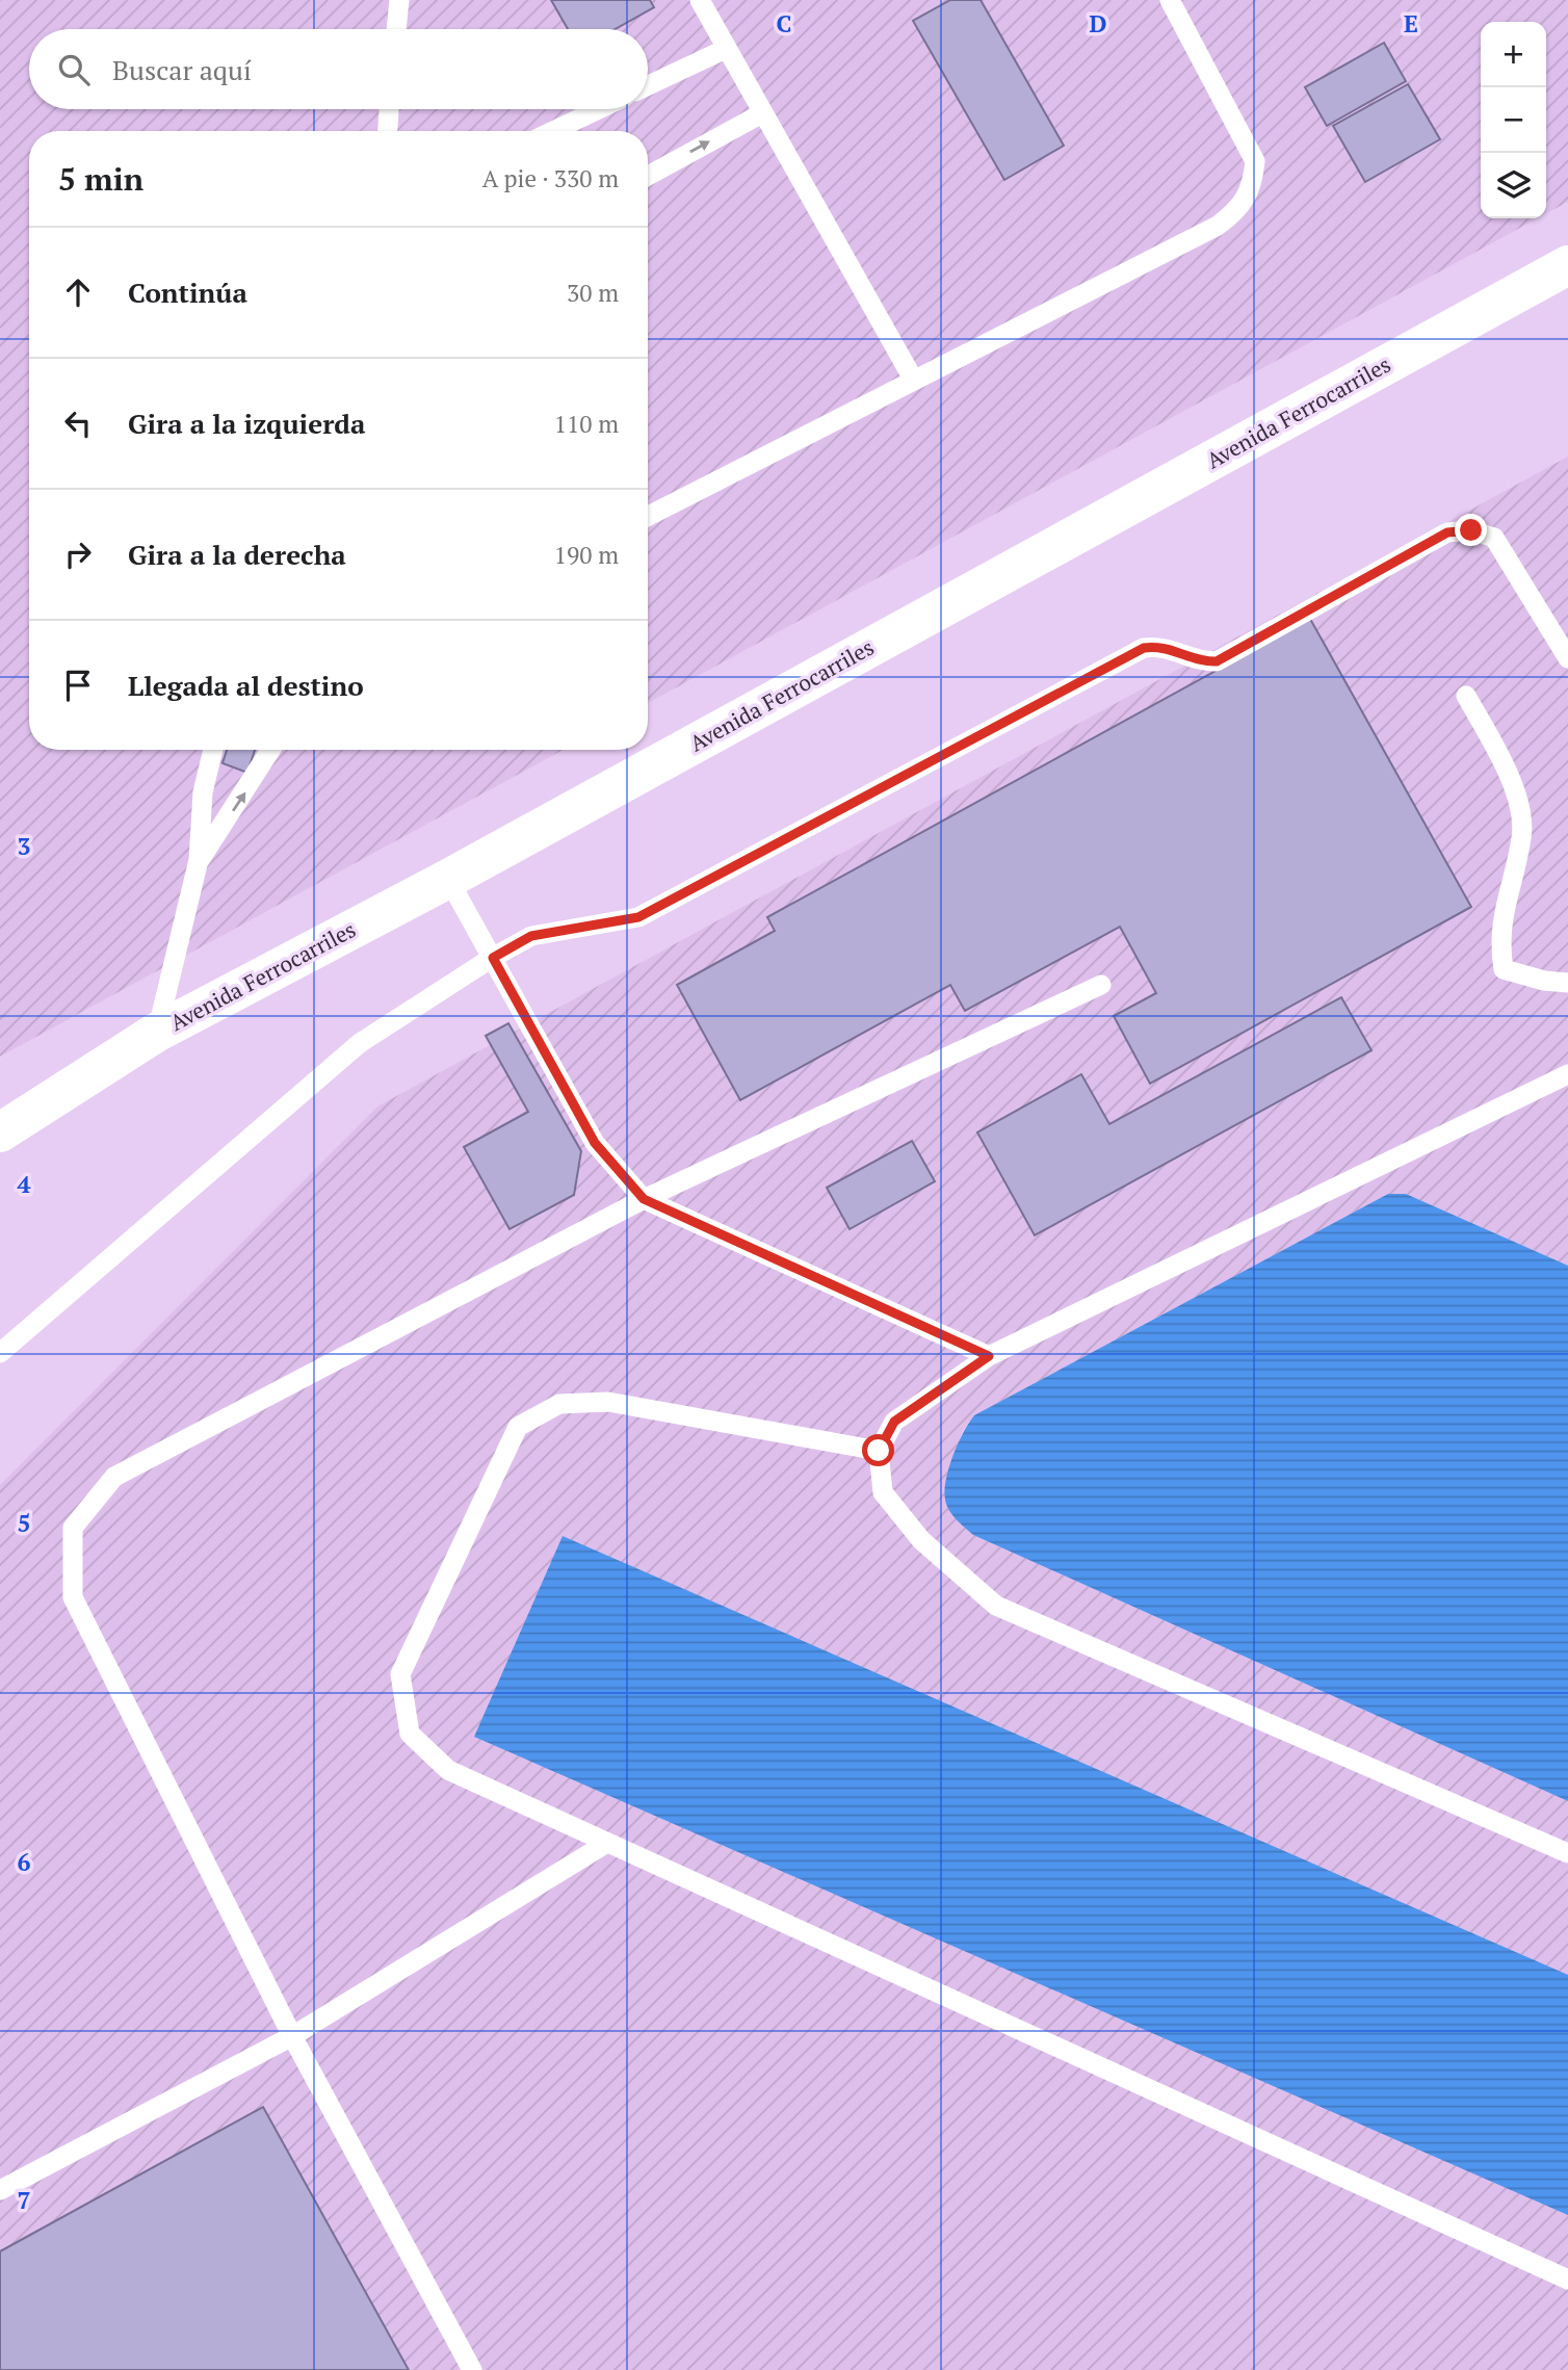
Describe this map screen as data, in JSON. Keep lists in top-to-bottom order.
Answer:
{
  "streets": {
    "main road": ["Avenida Ferrocarriles"]
  },
  "page": {
    "map_buttons": ["+", "−"],
    "search": "Buscar aquí",
    "heading": ["5 min", "A pie · 330 m"],
    "list": [
      ["Continúa", "30 m"],
      ["Gira a la izquierda", "110 m"],
      ["Gira a la derecha", "190 m"],
      "Llegada al destino"
    ]
  },
  "grid": {
    "columns": ["C", "D", "E"],
    "rows": [
      "3",
      "4",
      "5",
      "6",
      "7"
    ]
  }
}
